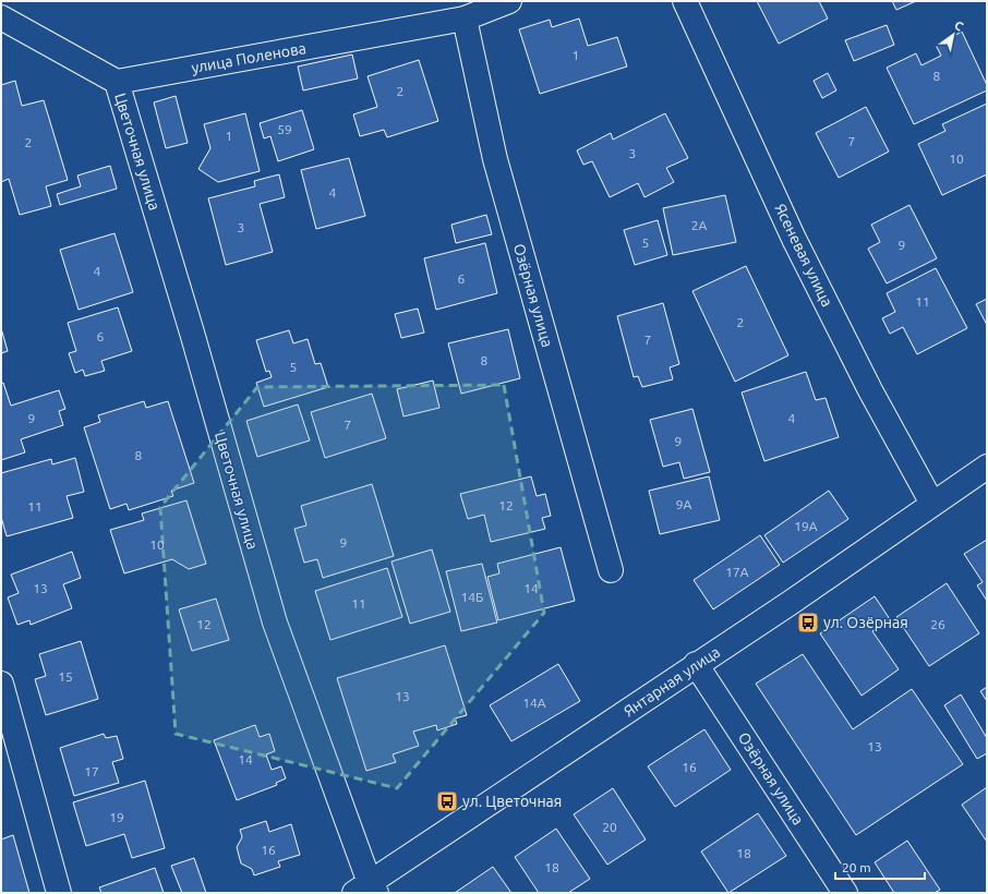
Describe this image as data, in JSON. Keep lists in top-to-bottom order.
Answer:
{
  "streets": {
    "street": [
      "улица Поленова",
      "Цветочная улица",
      "Ясеневая улица",
      "Озёрная улица",
      "Янтарная улица"
    ]
  },
  "crossings": [
    ["улица Поленова", "Цветочная улица"],
    ["улица Поленова", "Озёрная улица"],
    ["Цветочная улица", "Янтарная улица"],
    ["Ясеневая улица", "Янтарная улица"],
    ["Озёрная улица", "Янтарная улица"]
  ],
  "places": {
    "bus stop": ["ул. Озёрная", "ул. Цветочная"]
  },
  "house_numbers": [
    "1",
    "8",
    "2",
    "59",
    "1",
    "7",
    "2",
    "3",
    "10",
    "4",
    "2А",
    "3",
    "5",
    "9",
    "4",
    "6",
    "11",
    "2",
    "6",
    "7",
    "8",
    "5",
    "9",
    "4",
    "7",
    "9",
    "8",
    "9А",
    "12",
    "11",
    "19А",
    "9",
    "10",
    "17А",
    "13",
    "14",
    "14Б",
    "11",
    "12",
    "26",
    "15",
    "13",
    "14А",
    "13",
    "14",
    "16",
    "17",
    "19",
    "20",
    "16",
    "18",
    "18"
  ],
  "scale_bar": "20 m",
  "north": "top right"
}
